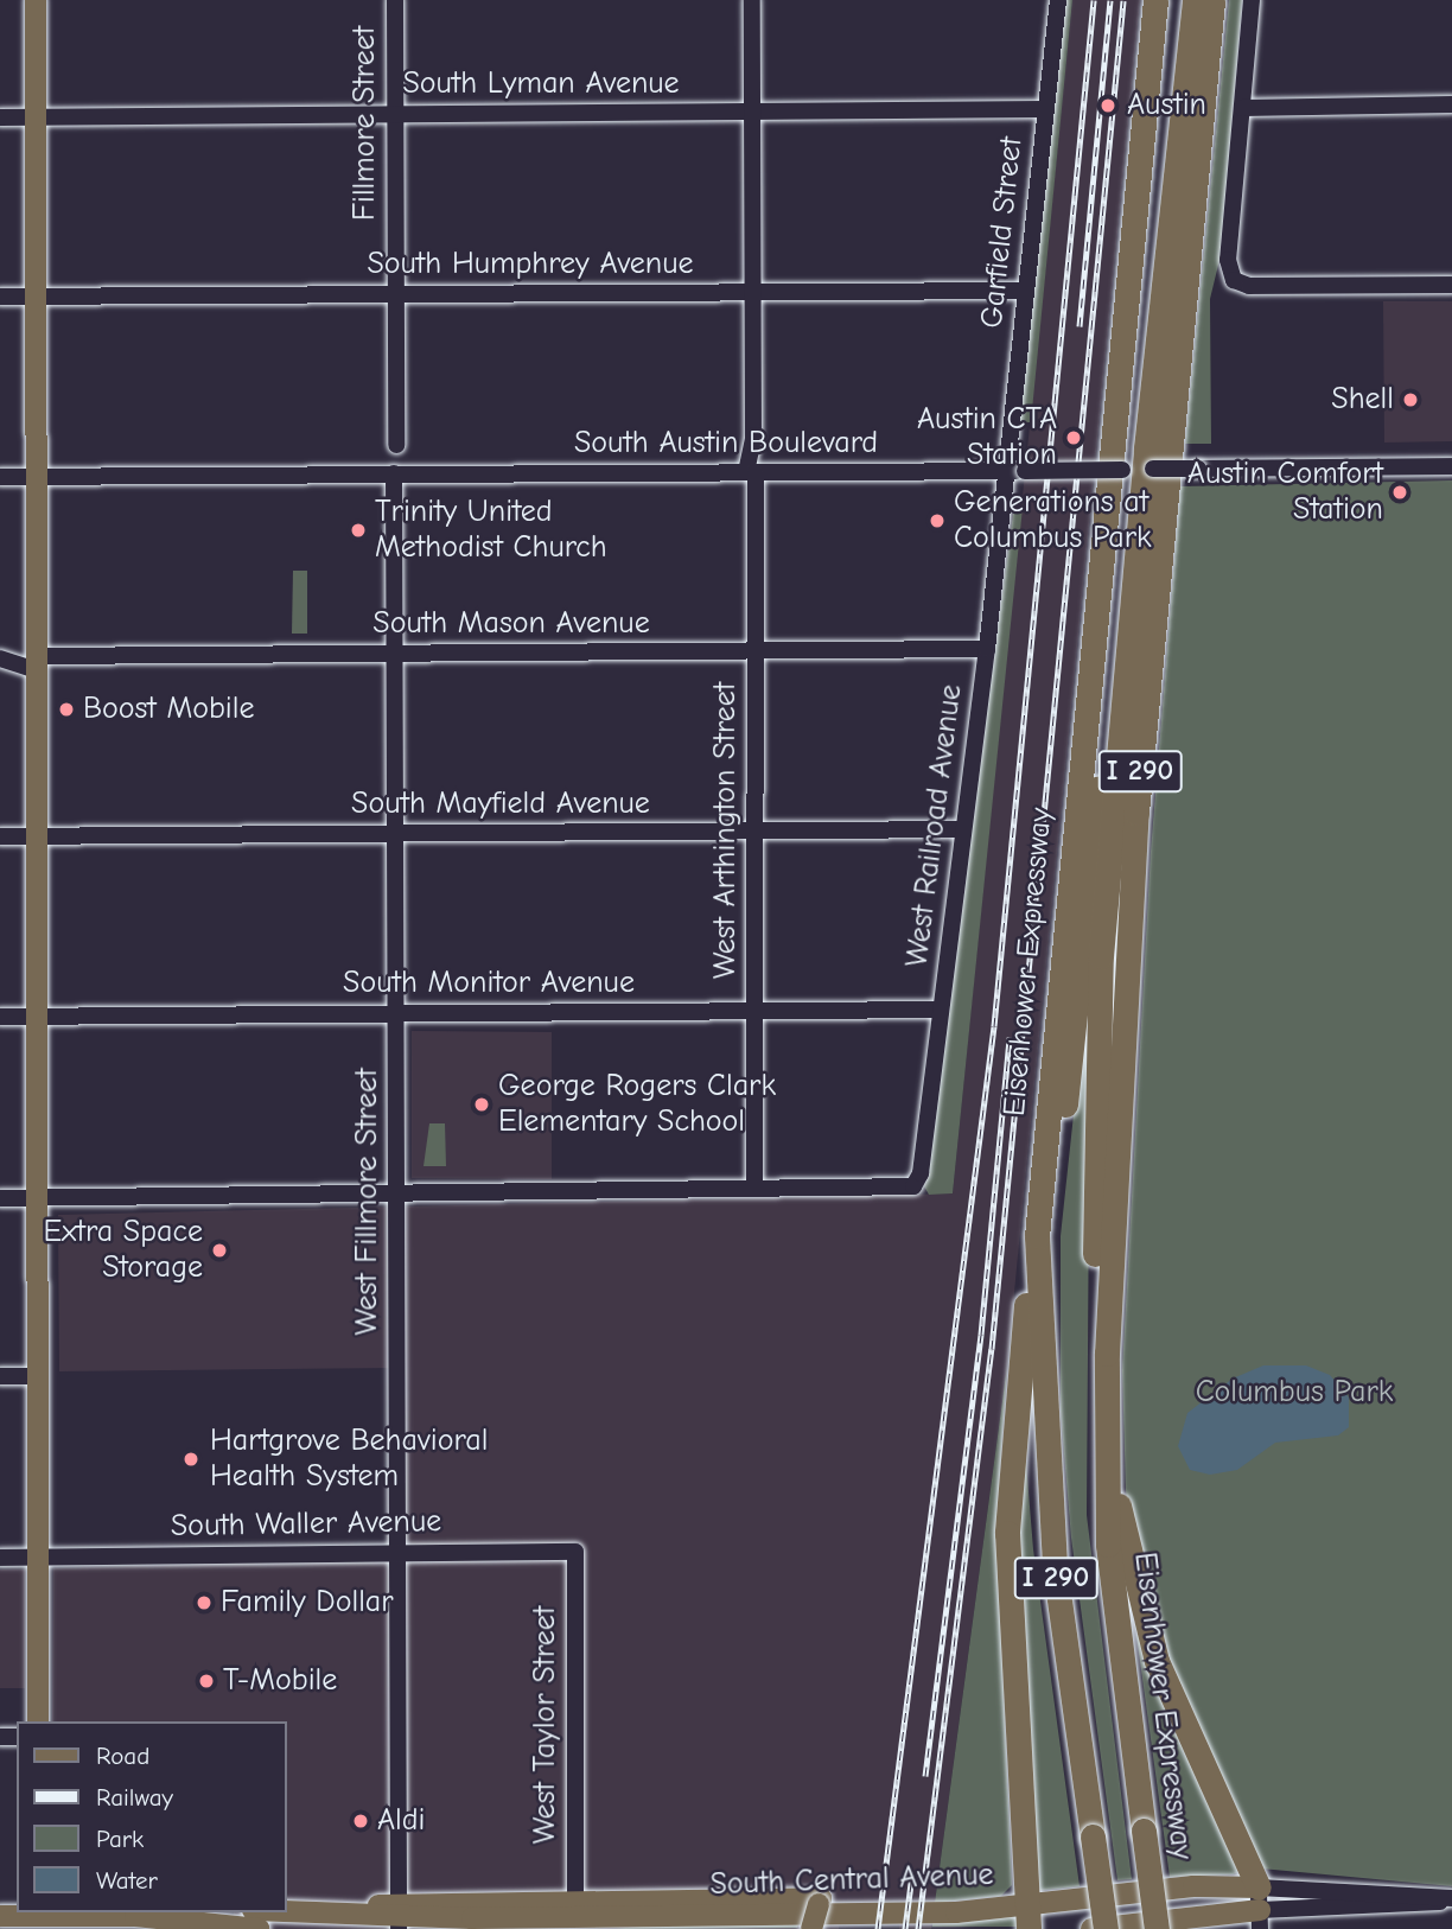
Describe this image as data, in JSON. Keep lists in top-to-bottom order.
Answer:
{
  "streets": {
    "highway": ["I 290", "Eisenhower Expressway"],
    "main road": ["South Central Avenue"],
    "street": [
      "South Lyman Avenue",
      "Fillmore Street",
      "Garfield Street",
      "South Humphrey Avenue",
      "South Austin Boulevard",
      "South Mason Avenue",
      "South Mayfield Avenue",
      "West Railroad Avenue",
      "West Arthington Street",
      "South Monitor Avenue",
      "West Fillmore Street",
      "South Waller Avenue",
      "West Taylor Street"
    ]
  },
  "crossings": [
    ["South Lyman Avenue", "Fillmore Street"],
    ["South Lyman Avenue", "Garfield Street"],
    ["South Lyman Avenue", "West Arthington Street"],
    ["Fillmore Street", "South Humphrey Avenue"],
    ["Garfield Street", "South Humphrey Avenue"],
    ["Garfield Street", "South Austin Boulevard"],
    ["Garfield Street", "West Railroad Avenue"],
    ["South Humphrey Avenue", "West Arthington Street"],
    ["South Austin Boulevard", "West Railroad Avenue"],
    ["South Austin Boulevard", "West Arthington Street"],
    ["South Austin Boulevard", "West Fillmore Street"],
    ["South Mason Avenue", "West Railroad Avenue"],
    ["South Mason Avenue", "West Arthington Street"],
    ["South Mason Avenue", "West Fillmore Street"],
    ["South Mayfield Avenue", "West Railroad Avenue"],
    ["South Mayfield Avenue", "West Arthington Street"],
    ["South Mayfield Avenue", "West Fillmore Street"],
    ["West Railroad Avenue", "West Arthington Street"],
    ["West Railroad Avenue", "South Monitor Avenue"],
    ["West Arthington Street", "South Monitor Avenue"],
    ["South Monitor Avenue", "West Fillmore Street"],
    ["West Fillmore Street", "South Waller Avenue"],
    ["West Fillmore Street", "South Central Avenue"],
    ["South Waller Avenue", "West Taylor Street"]
  ],
  "parks": ["Columbus Park"],
  "places": [
    "Austin",
    "Shell",
    "Austin CTA Station",
    "Austin Comfort Station",
    "Generations at Columbus Park",
    "Trinity United Methodist Church",
    "Boost Mobile",
    "George Rogers Clark Elementary School",
    "Extra Space Storage",
    "Hartgrove Behavioral Health System",
    "Family Dollar",
    "T-Mobile",
    "Aldi"
  ],
  "legend": [
    "Road",
    "Railway",
    "Park",
    "Water"
  ]
}
